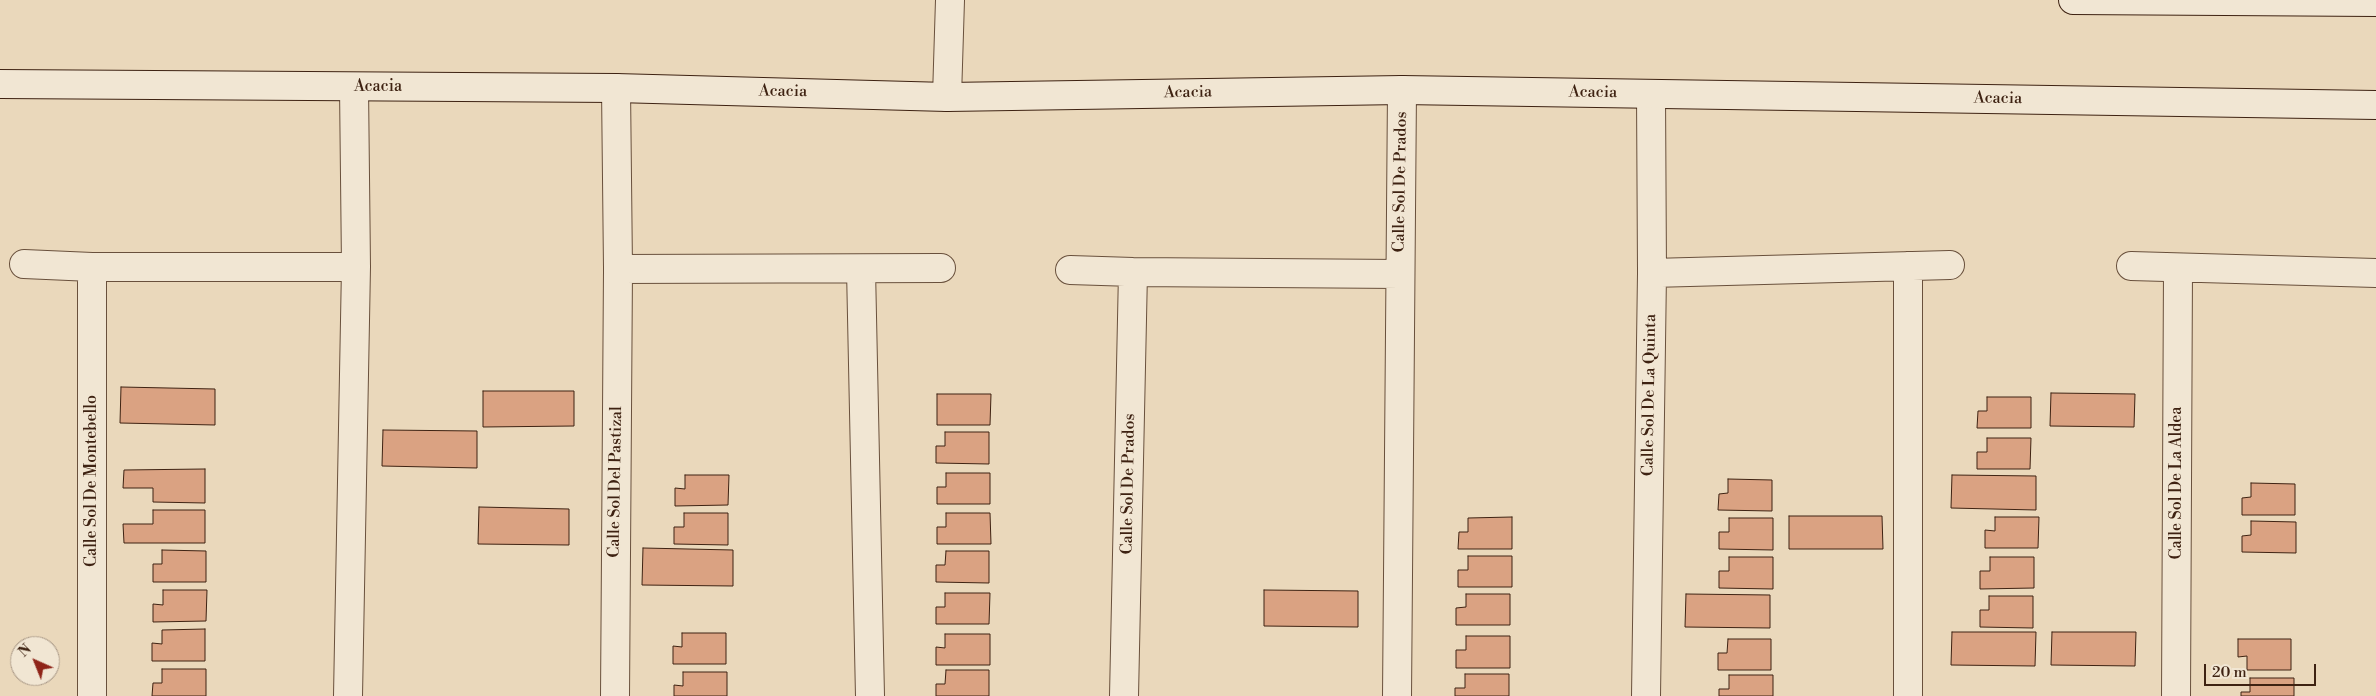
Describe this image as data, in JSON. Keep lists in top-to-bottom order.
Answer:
{
  "streets": {
    "street": [
      "Acacia",
      "Calle Sol De Prados",
      "Calle Sol De La Quinta",
      "Calle Sol De Montebello",
      "Calle Sol Del Pastizal",
      "Calle Sol De La Aldea"
    ]
  },
  "crossings": [
    ["Acacia", "Calle Sol De Prados"],
    ["Acacia", "Calle Sol De La Quinta"],
    ["Acacia", "Calle Sol Del Pastizal"]
  ],
  "scale_bar": "20 m",
  "north": "top left"
}
